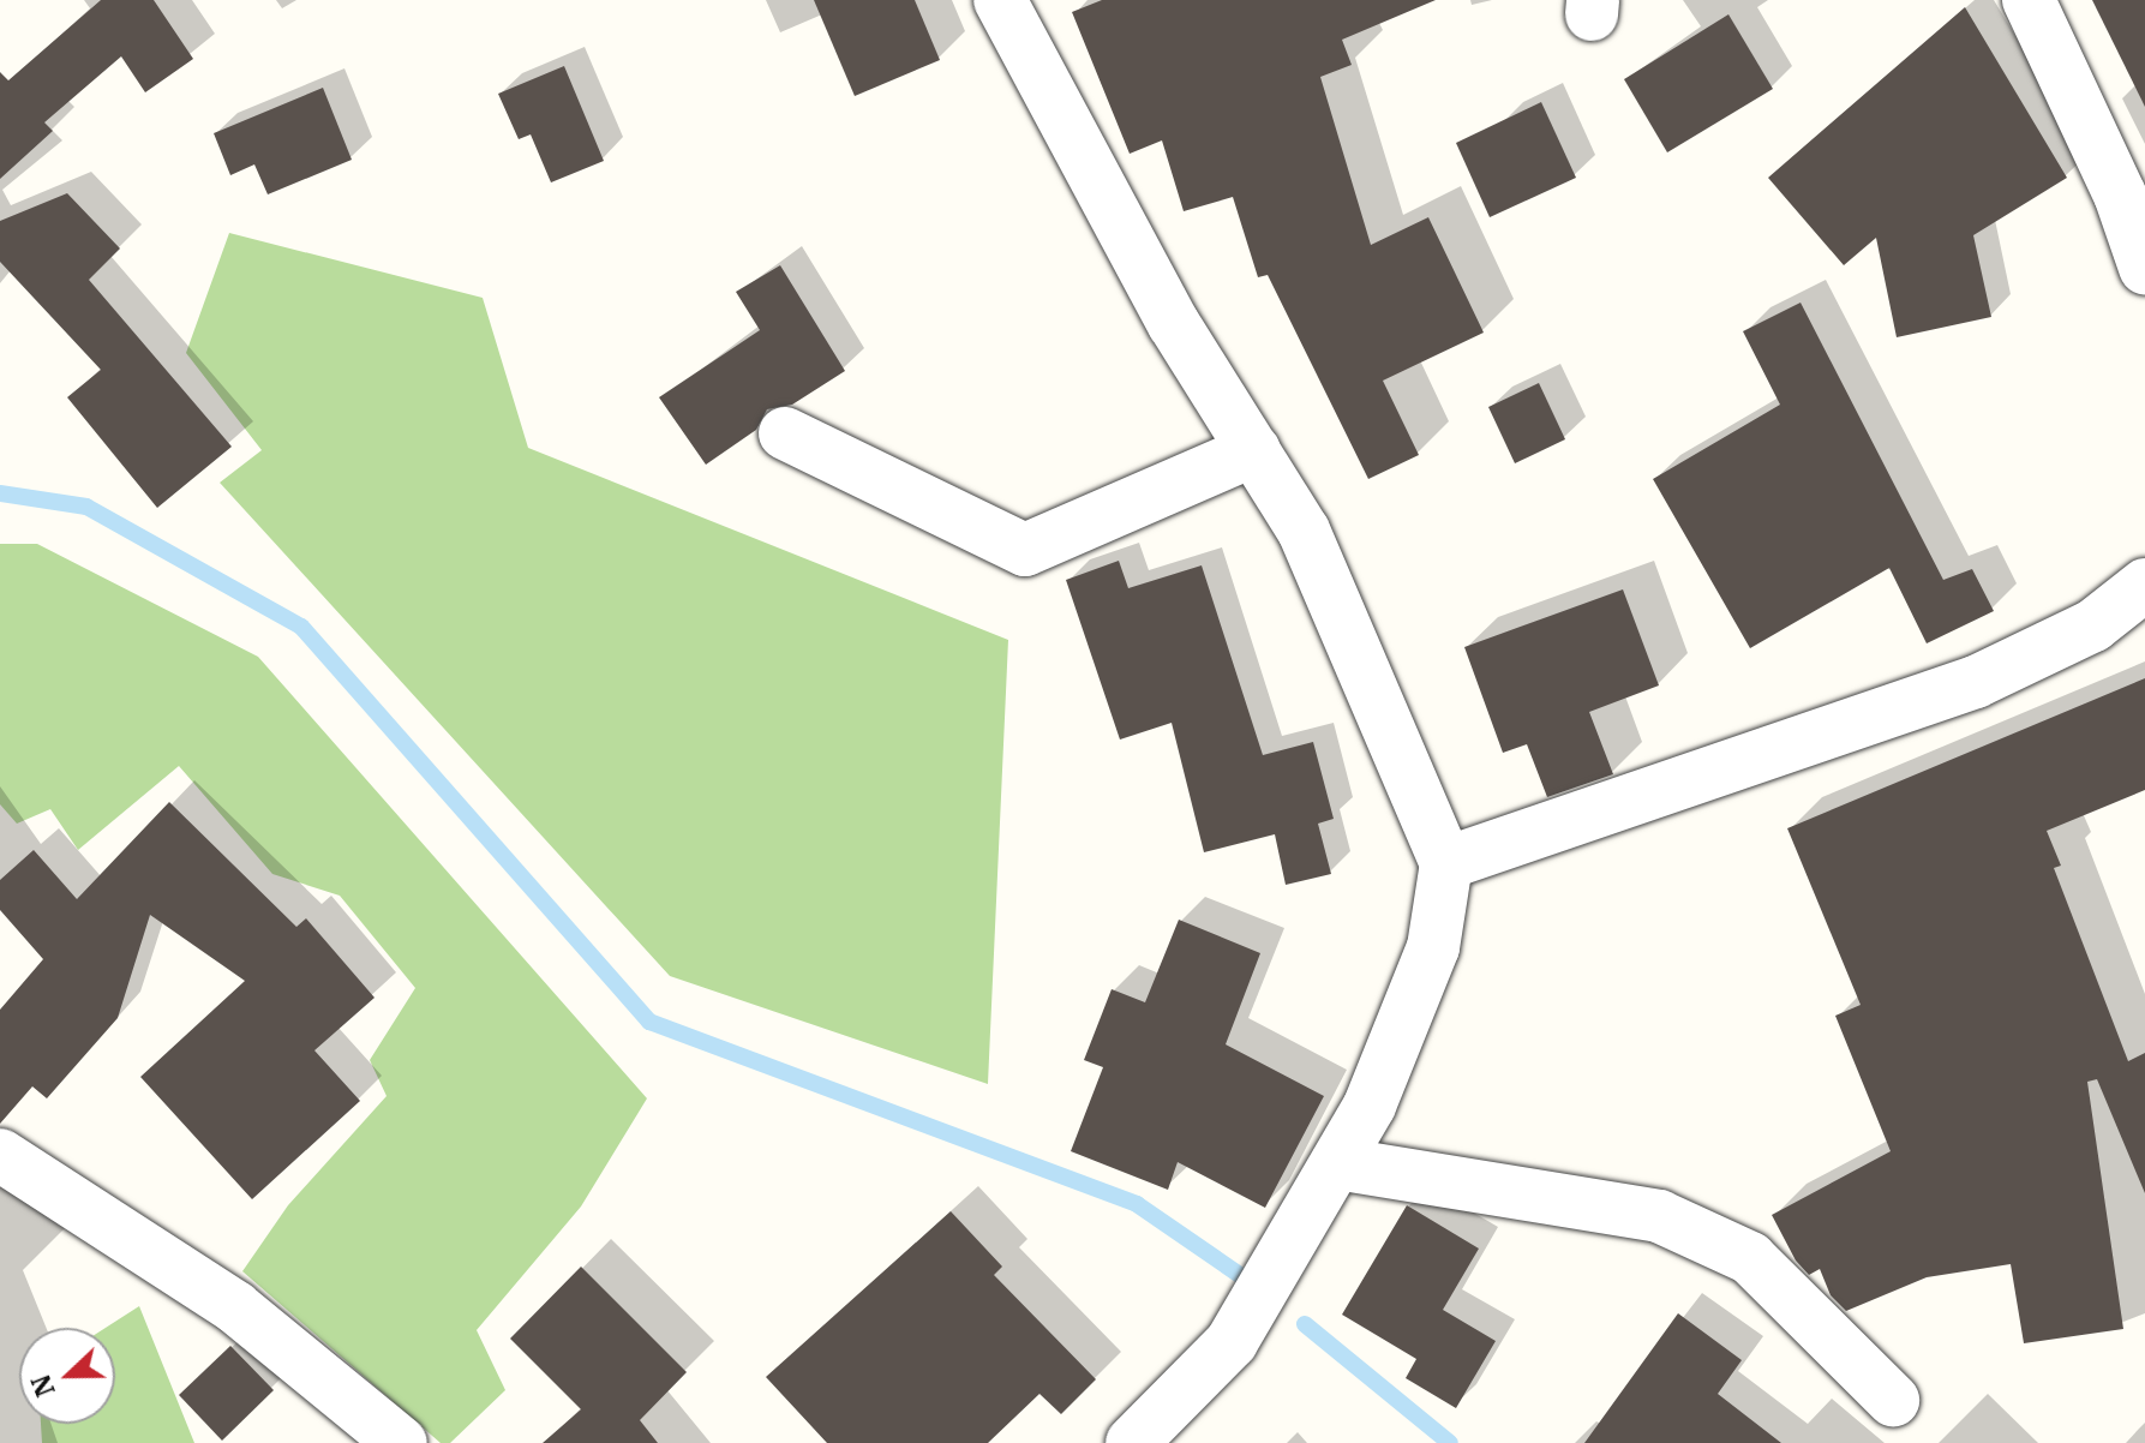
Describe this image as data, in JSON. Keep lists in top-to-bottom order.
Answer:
{
  "north": "left"
}
